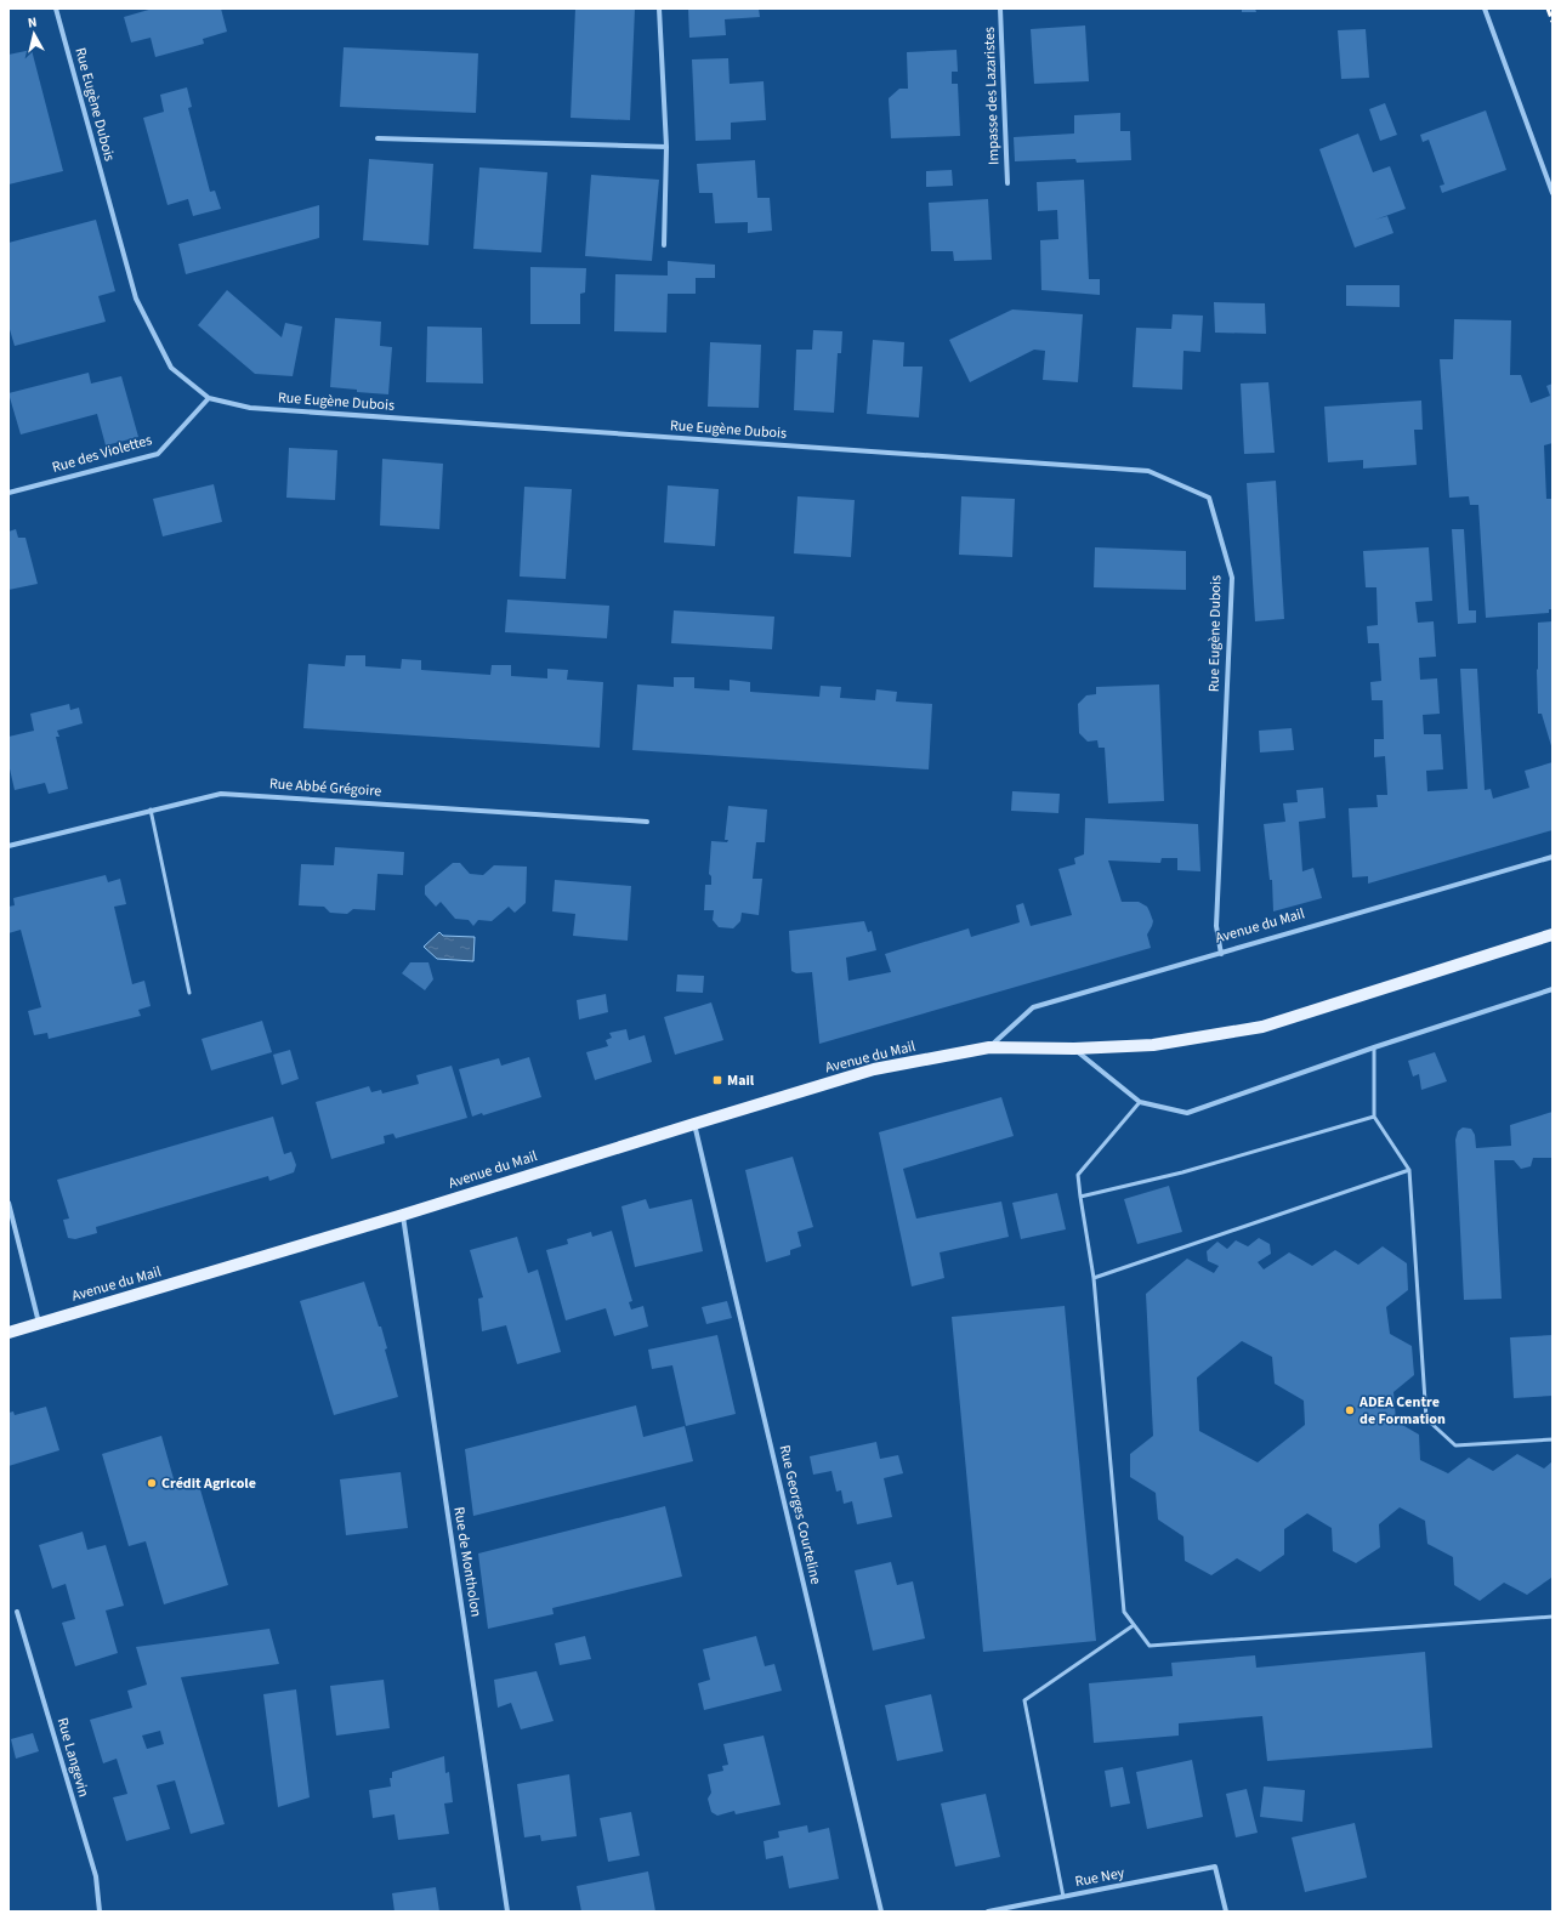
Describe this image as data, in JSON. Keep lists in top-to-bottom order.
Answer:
{
  "streets": {
    "main road": ["Avenue du Mail"],
    "street": [
      "Impasse des Lazaristes",
      "Rue Eugène Dubois",
      "Rue des Violettes",
      "Rue Abbé Grégoire",
      "Rue Georges Courteline",
      "Rue de Montholon",
      "Rue Langevin",
      "Rue Ney"
    ]
  },
  "crossings": [
    ["Rue Eugène Dubois", "Rue des Violettes"],
    ["Rue Eugène Dubois", "Avenue du Mail"],
    ["Avenue du Mail", "Rue Georges Courteline"],
    ["Avenue du Mail", "Rue de Montholon"]
  ],
  "places": {
    "transit": ["Mail"],
    "other": ["ADEA Centre de Formation", "Crédit Agricole"]
  },
  "north": "top"
}
